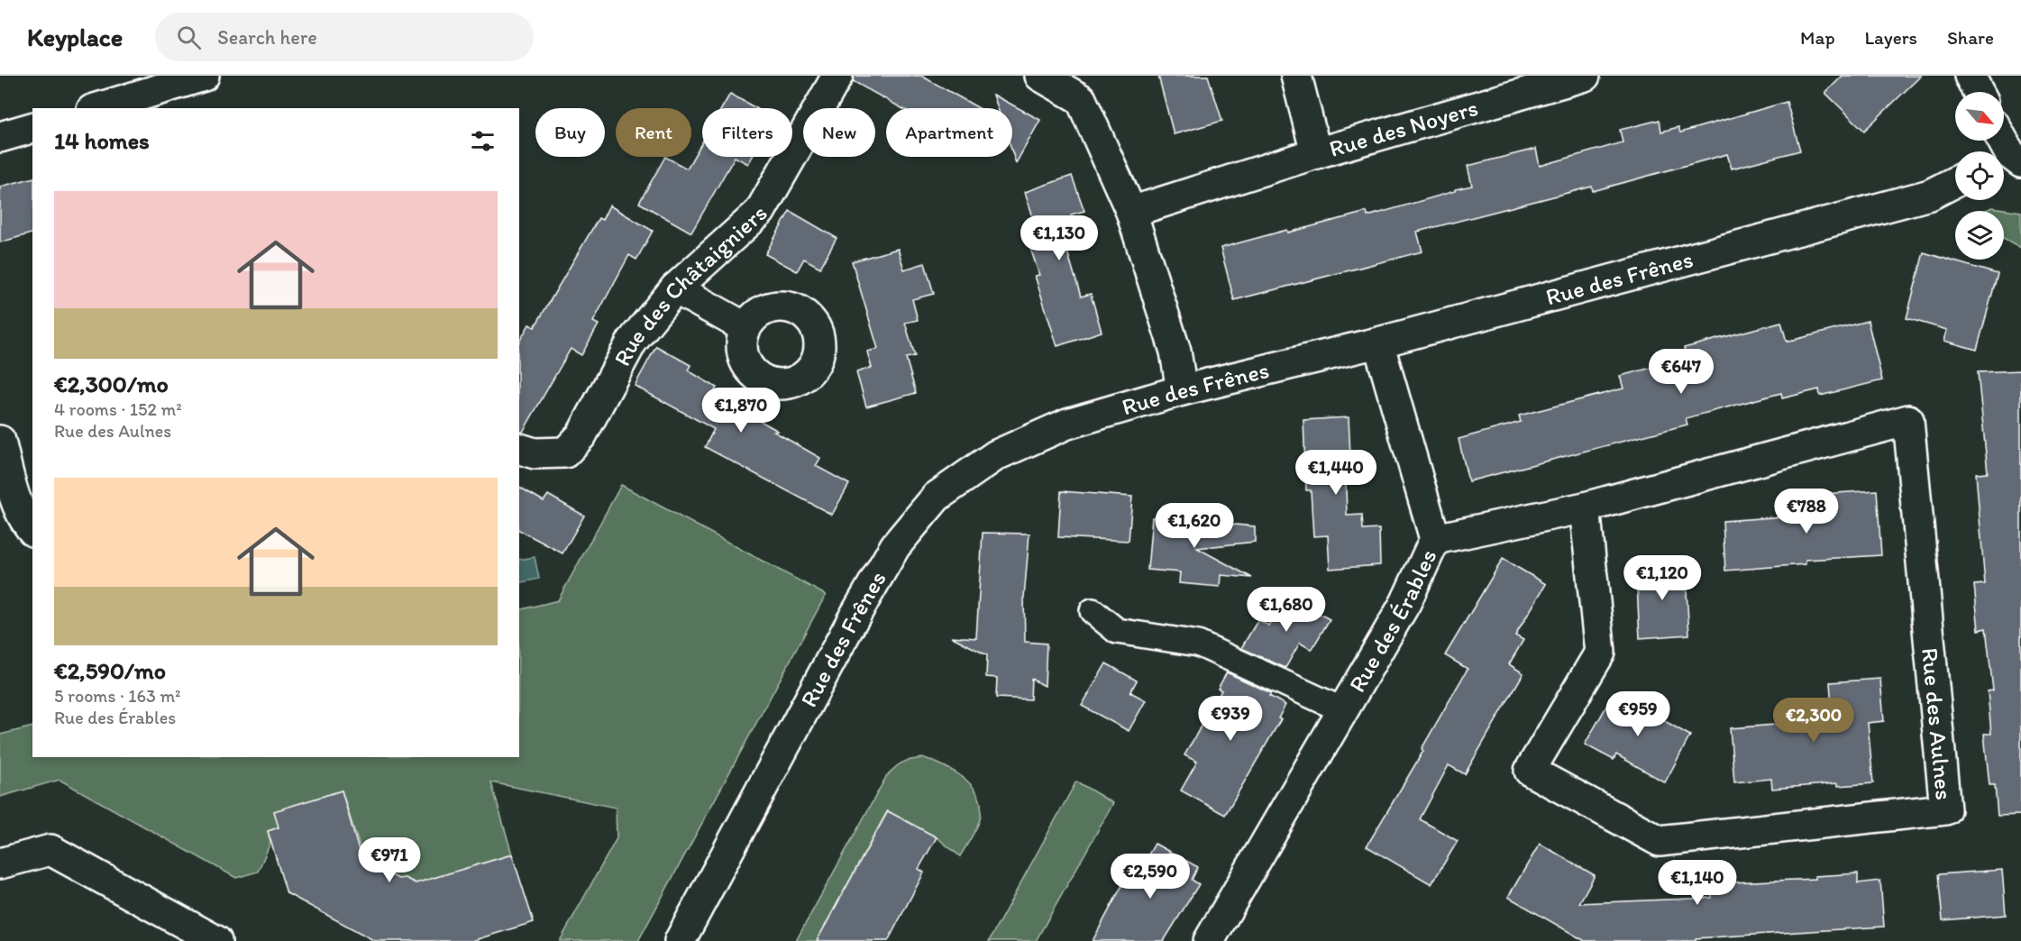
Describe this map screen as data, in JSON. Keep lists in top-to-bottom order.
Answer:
{
  "streets": {
    "street": [
      "Rue des Noyers",
      "Rue des Frênes",
      "Rue des Châtaigniers",
      "Rue des Érables",
      "Rue des Aulnes"
    ]
  },
  "crossings": [
    ["Rue des Frênes", "Rue des Érables"],
    ["Rue des Érables", "Rue des Aulnes"]
  ],
  "north": "bottom right",
  "page": {
    "header": "Keyplace",
    "search": "Search here",
    "nav": ["Map", "Layers", "Share"],
    "chip": [
      "Buy",
      "Rent",
      "Filters",
      "New",
      "Apartment"
    ],
    "heading": "14 homes",
    "list": [
      {
        "name": "€2,300/mo",
        "note": "4 rooms · 152 m² · Rue des Aulnes"
      },
      {
        "name": "€2,590/mo",
        "note": "5 rooms · 163 m² · Rue des Érables"
      }
    ],
    "price": [
      "€1,130",
      "€647",
      "€1,870",
      "€1,440",
      "€788",
      "€1,620",
      "€1,120",
      "€1,680",
      "€959",
      "€939",
      "€2,300",
      "€971",
      "€2,590",
      "€1,140"
    ]
  }
}
